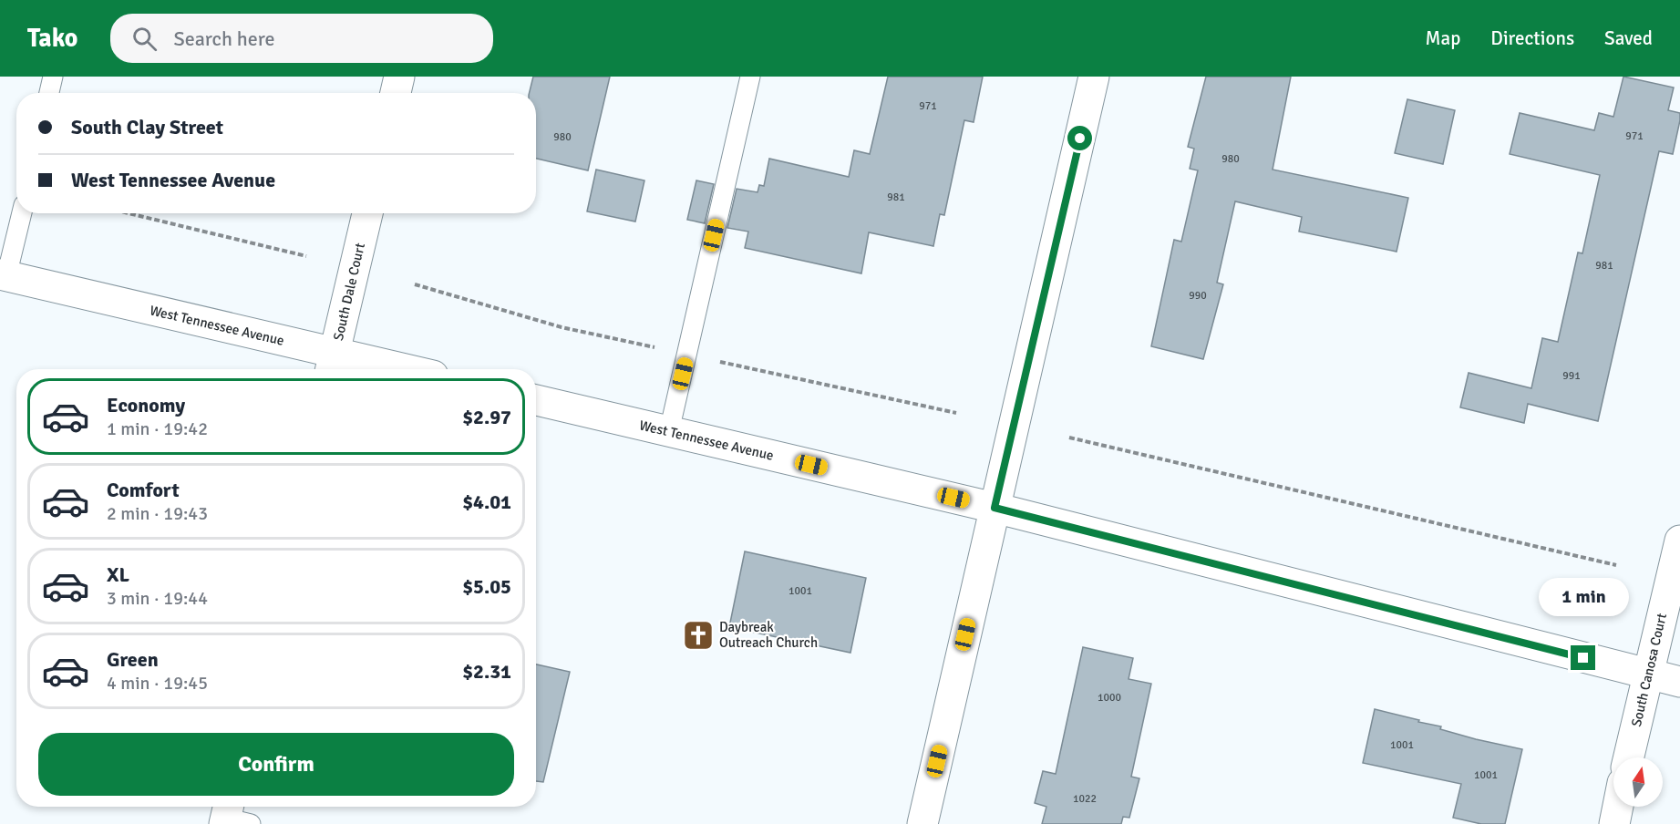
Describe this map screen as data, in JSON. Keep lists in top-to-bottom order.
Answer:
{
  "streets": {
    "street": ["South Dale Court", "West Tennessee Avenue", "South Canosa Court"]
  },
  "crossings": [
    ["South Dale Court", "West Tennessee Avenue"],
    ["West Tennessee Avenue", "South Canosa Court"]
  ],
  "places": {
    "church": ["Daybreak Outreach Church"]
  },
  "house_numbers": [
    "971",
    "971",
    "980",
    "980",
    "981",
    "981",
    "990",
    "991",
    "1001",
    "1000",
    "1001",
    "1001",
    "1022"
  ],
  "north": "top",
  "page": {
    "header": "Tako",
    "search": "Search here",
    "nav": ["Map", "Directions", "Saved"],
    "banner": ["South Clay Street", "West Tennessee Avenue"],
    "list": [
      {
        "name": "Economy",
        "note": "1 min · 19:42",
        "value": "$2.97"
      },
      {
        "name": "Comfort",
        "note": "2 min · 19:43",
        "value": "$4.01"
      },
      {
        "name": "XL",
        "note": "3 min · 19:44",
        "value": "$5.05"
      },
      {
        "name": "Green",
        "note": "4 min · 19:45",
        "value": "$2.31"
      }
    ],
    "bubble": "1 min",
    "buttons": "Confirm"
  }
}
